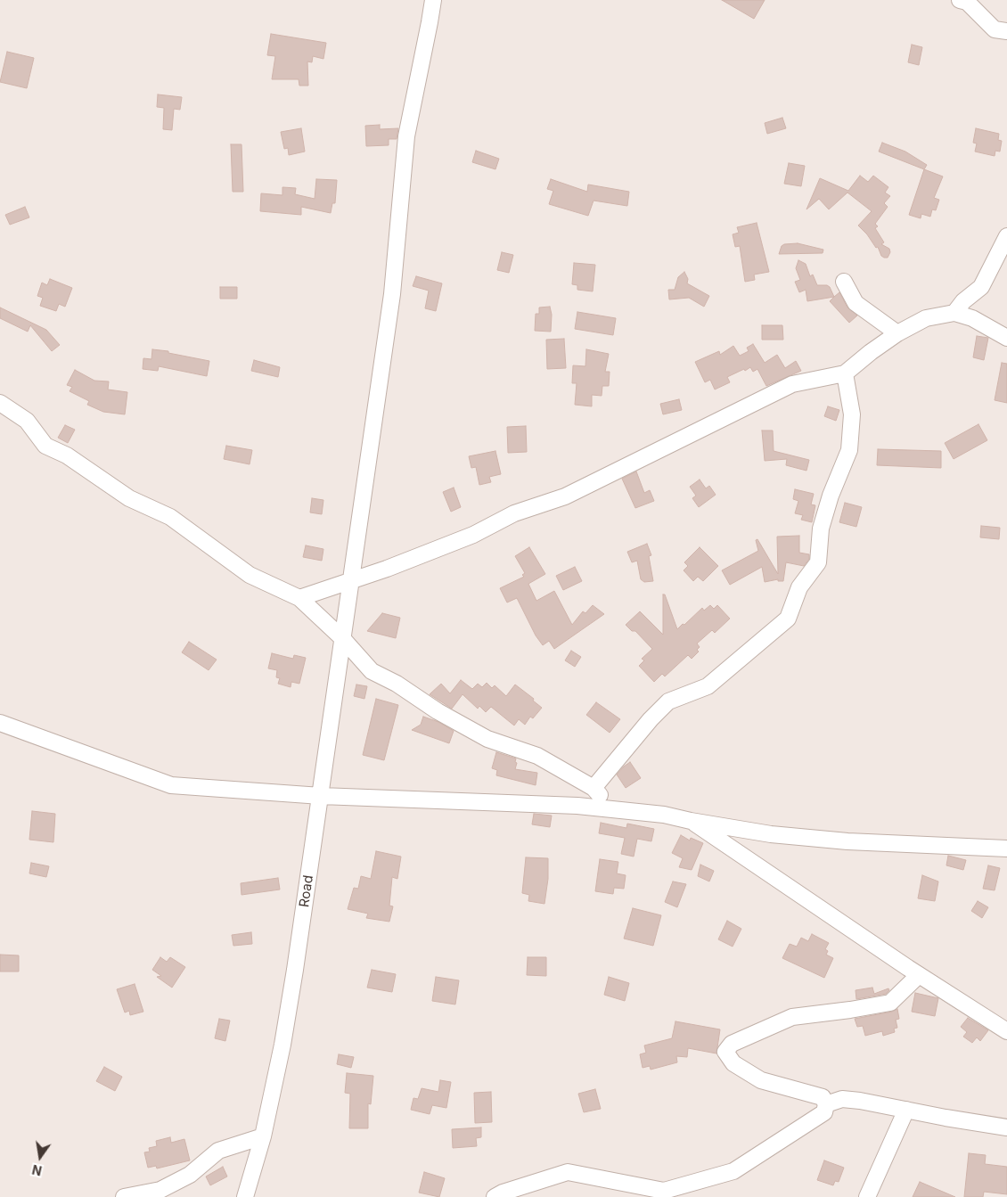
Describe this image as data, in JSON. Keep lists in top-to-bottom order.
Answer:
{
  "streets": {
    "street": ["Road"]
  },
  "north": "bottom"
}
